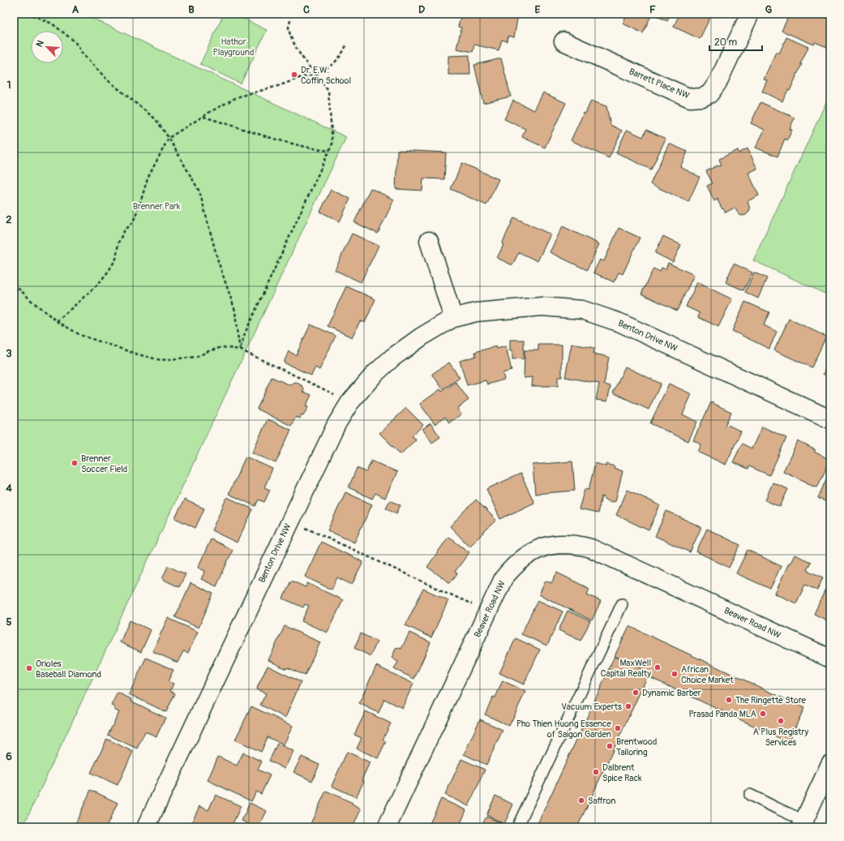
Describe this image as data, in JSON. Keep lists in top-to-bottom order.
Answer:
{
  "streets": {
    "street": ["Barrett Place NW", "Benton Drive NW", "Beaver Road NW"]
  },
  "parks": ["Hathor Playground", "Brenner Park"],
  "places": [
    "Dr. E.W. Coffin School",
    "Brenner Soccer Field",
    "MaxWell Capital Realty",
    "Orioles Baseball Diamond",
    "African Choice Market",
    "Dynamic Barber",
    "The Ringette Store",
    "Vacuum Experts",
    "Prasad Panda MLA",
    "A Plus Registry Services",
    "Pho Thien Huong Essence of Saigon Garden",
    "Brentwood Tailoring",
    "Dalbrent Spice Rack",
    "Saffron"
  ],
  "scale_bar": "20 m",
  "north": "top left",
  "grid": {
    "columns": [
      "A",
      "B",
      "C",
      "D",
      "E",
      "F",
      "G"
    ],
    "rows": [
      "1",
      "2",
      "3",
      "4",
      "5",
      "6"
    ]
  }
}
